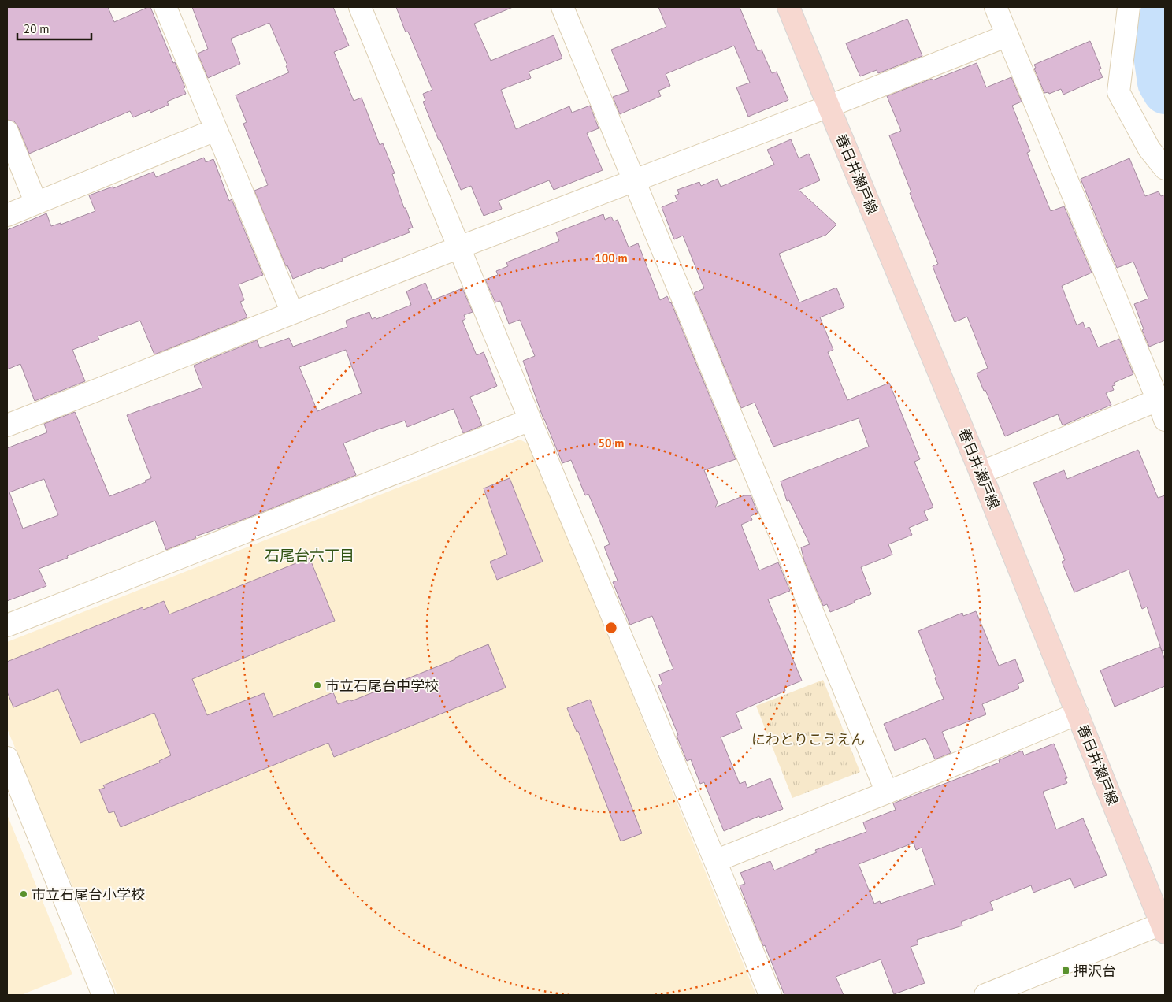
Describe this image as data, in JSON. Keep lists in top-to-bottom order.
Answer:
{
  "streets": {
    "main road": ["春日井瀬戸線"]
  },
  "districts": ["石尾台六丁目"],
  "parks": ["にわとりこうえん"],
  "places": {
    "other": ["市立石尾台中学校", "市立石尾台小学校"],
    "transit": ["押沢台"]
  },
  "scale_bar": "20 m",
  "rings": ["100 m", "50 m"]
}
